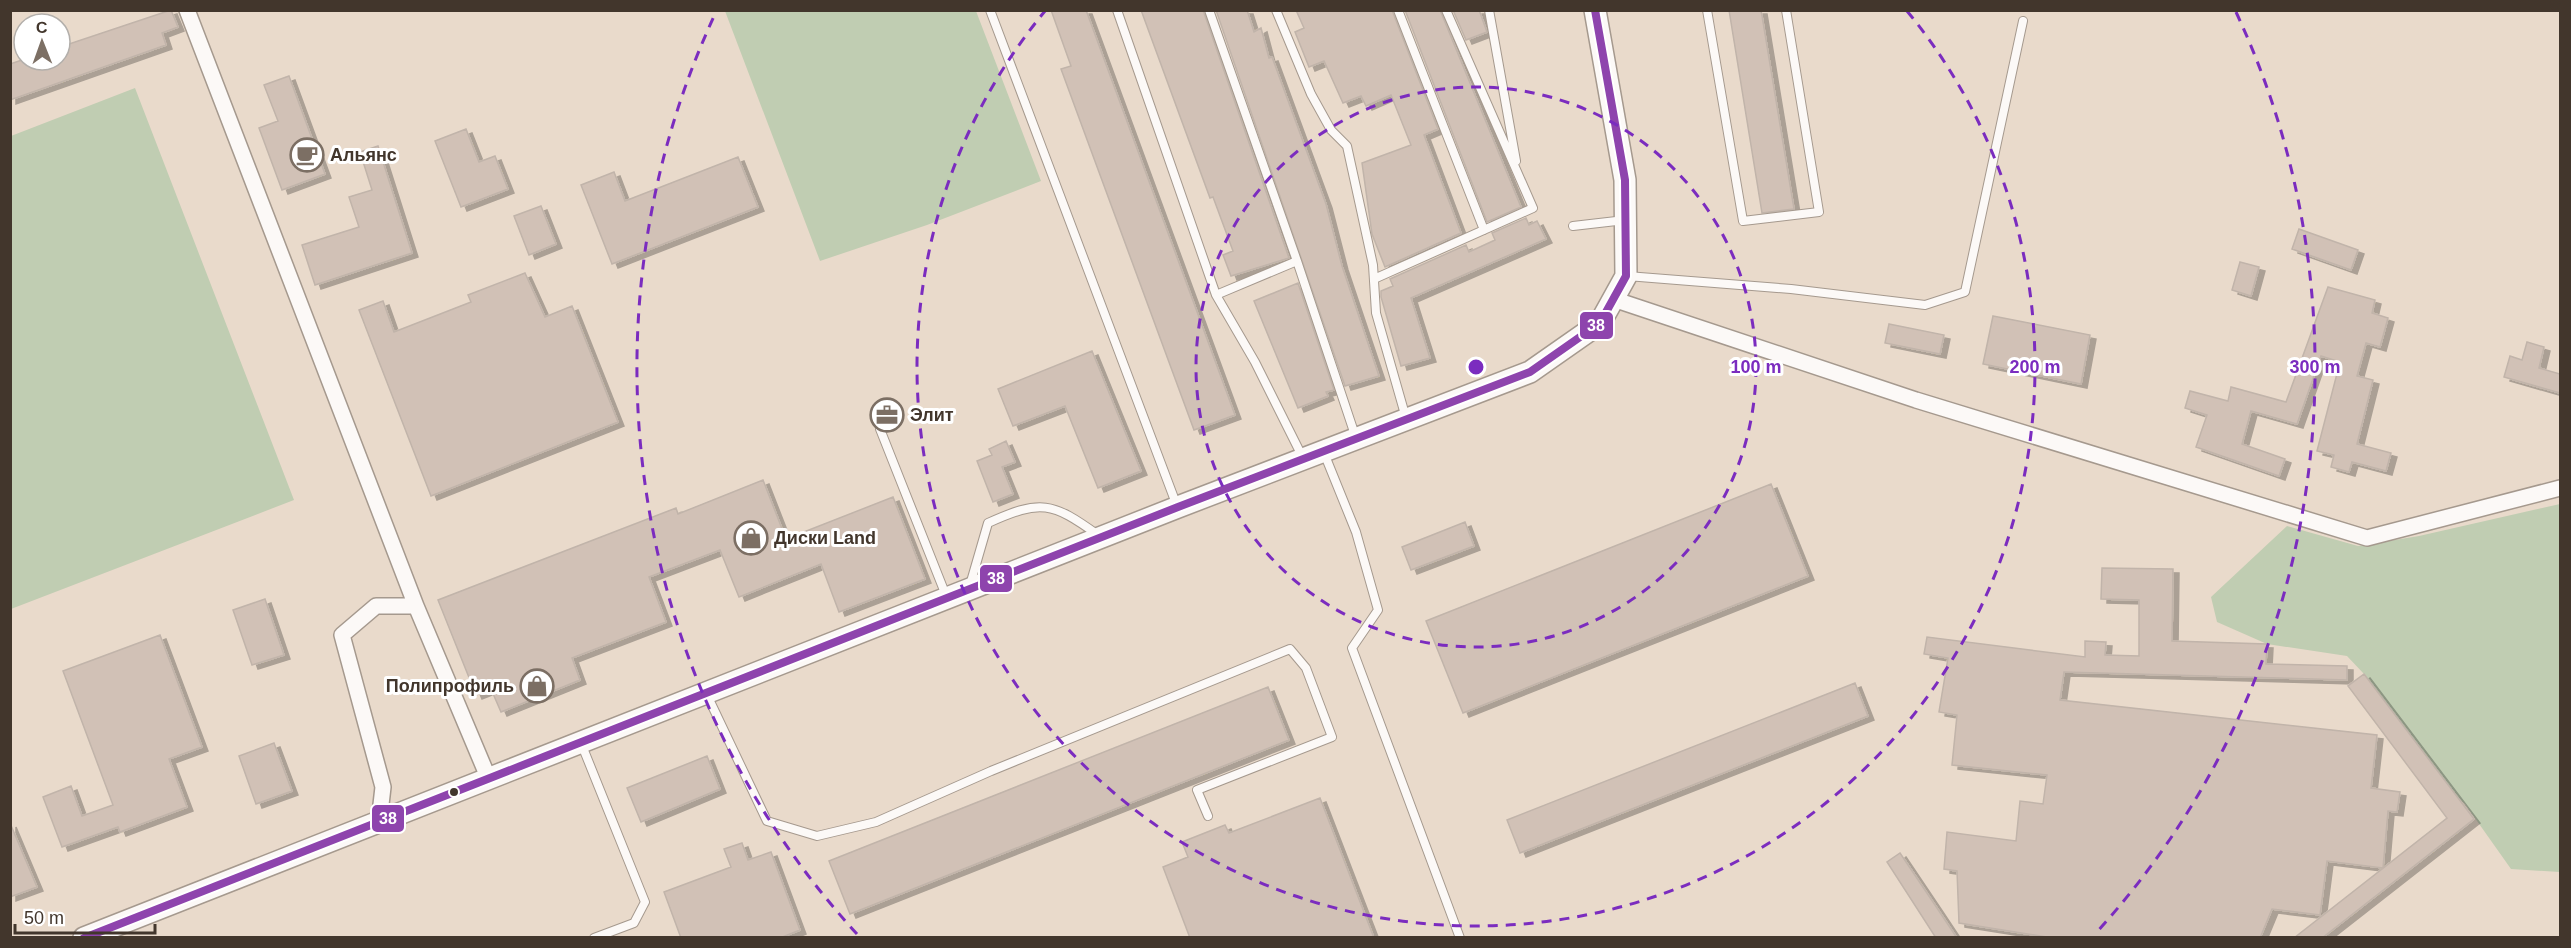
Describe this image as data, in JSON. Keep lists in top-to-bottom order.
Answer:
{
  "places": {
    "cafe": ["Альянс"],
    "office": ["Элит"],
    "shop": ["Диски Land", "Полипрофиль"]
  },
  "lines": ["transit line 38"],
  "scale_bar": "50 m",
  "north": "top",
  "rings": ["100 m", "200 m", "300 m"]
}
